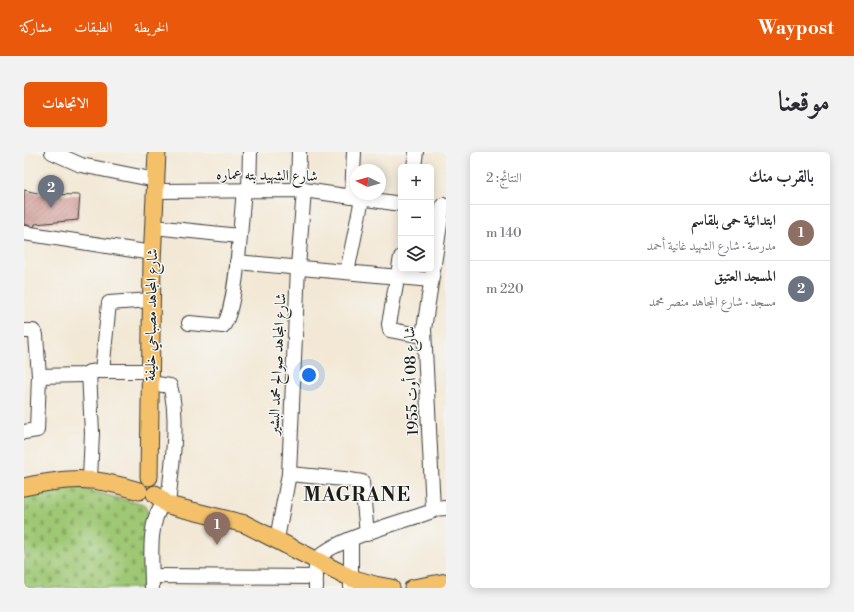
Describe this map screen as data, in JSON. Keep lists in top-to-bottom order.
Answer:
{
  "streets": {
    "main road": ["شارع المجاهد مصباحي خليفة"],
    "street": ["شارع الشهيد بته عماره", "شارع المجاهد صوالح محمد البشير", "شارع 08 أوت 1955"]
  },
  "crossings": [
    ["شارع الشهيد بته عماره", "شارع المجاهد مصباحي خليفة"],
    ["شارع الشهيد بته عماره", "شارع المجاهد صوالح محمد البشير"]
  ],
  "districts": ["MAGRANE"],
  "north": "left",
  "page": {
    "header": "Waypost",
    "nav": ["الخريطة", "الطبقات", "مشاركة"],
    "title": "موقعنا",
    "buttons": "الاتجاهات",
    "heading": ["بالقرب منك", "النتائج: 2"],
    "map_buttons": ["+", "−"],
    "pins": ["2", "1"],
    "list": [
      {
        "mark": "1",
        "name": "ابتدائية حمى بلقاسم",
        "note": "مدرسة · شارع الشهيد غانية أحمد",
        "value": "140 m"
      },
      {
        "mark": "2",
        "name": "المسجد العتيق",
        "note": "مسجد · شارع المجاهد منصر محمد",
        "value": "220 m"
      }
    ]
  }
}
